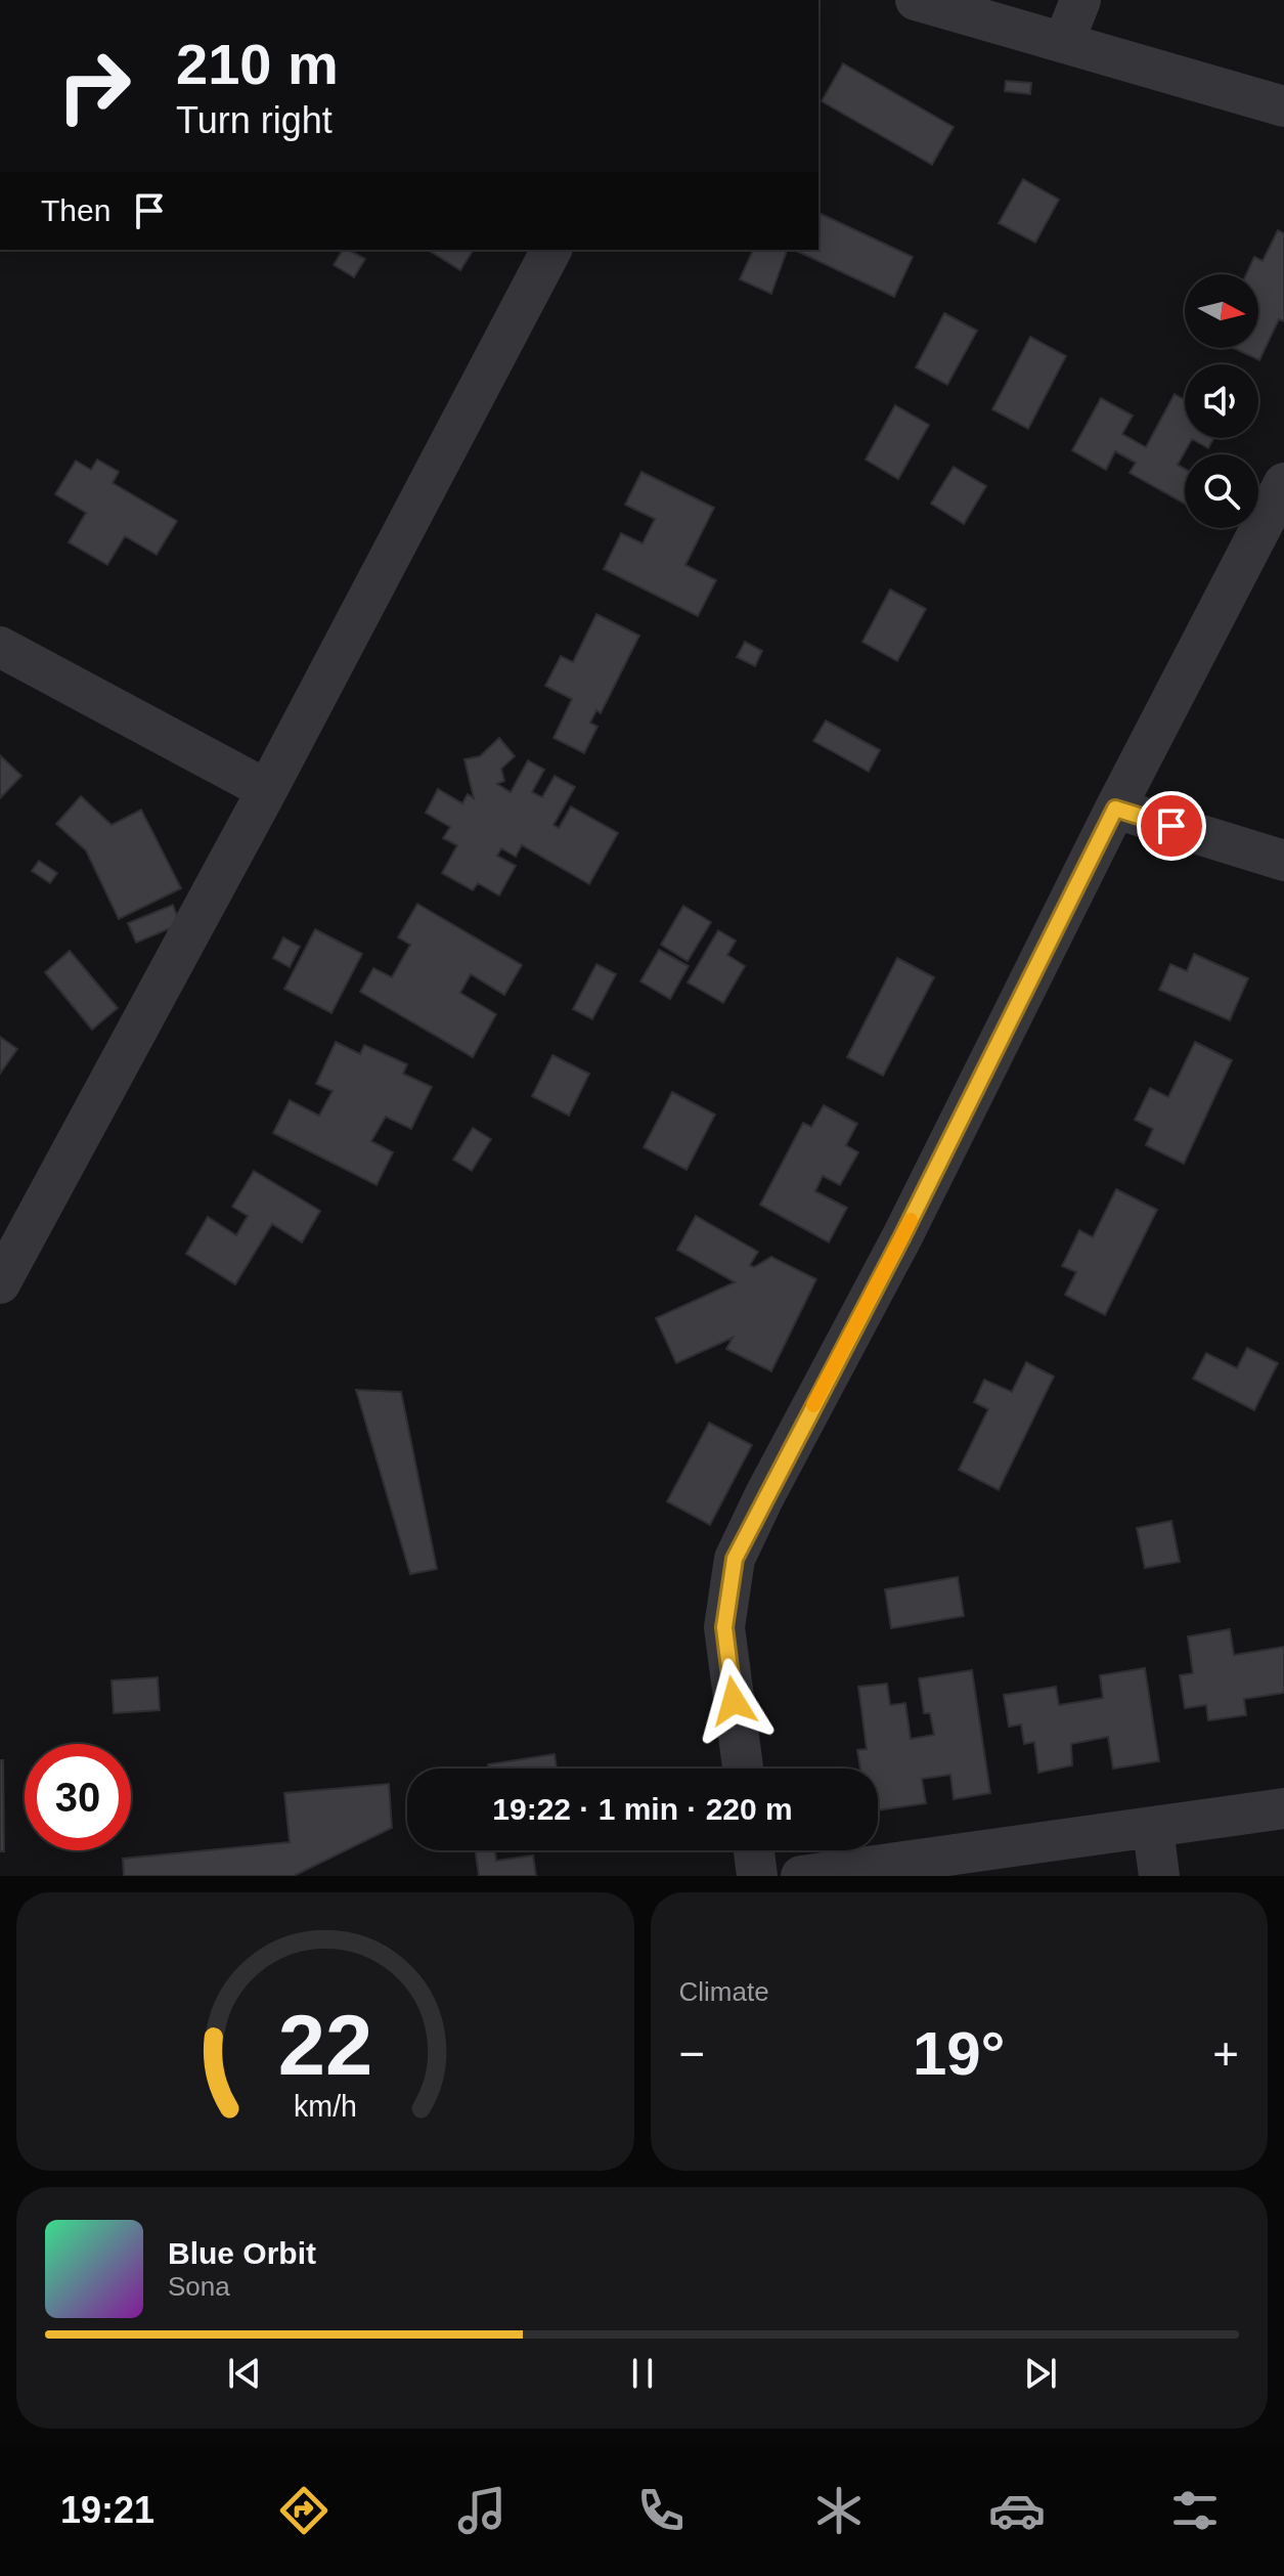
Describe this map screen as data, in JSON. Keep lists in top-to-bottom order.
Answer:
{
  "north": "right",
  "page": {
    "turn": ["210 m", "Turn right"],
    "then": "Then",
    "limit": "30",
    "trip": "19:22 · 1 min · 220 m",
    "tile": "Climate",
    "heat": ["−", "19°", "+"],
    "song": ["Blue Orbit", "Sona"],
    "tabs": "19:21",
    "gauge": ["22", "km/h"]
  }
}
